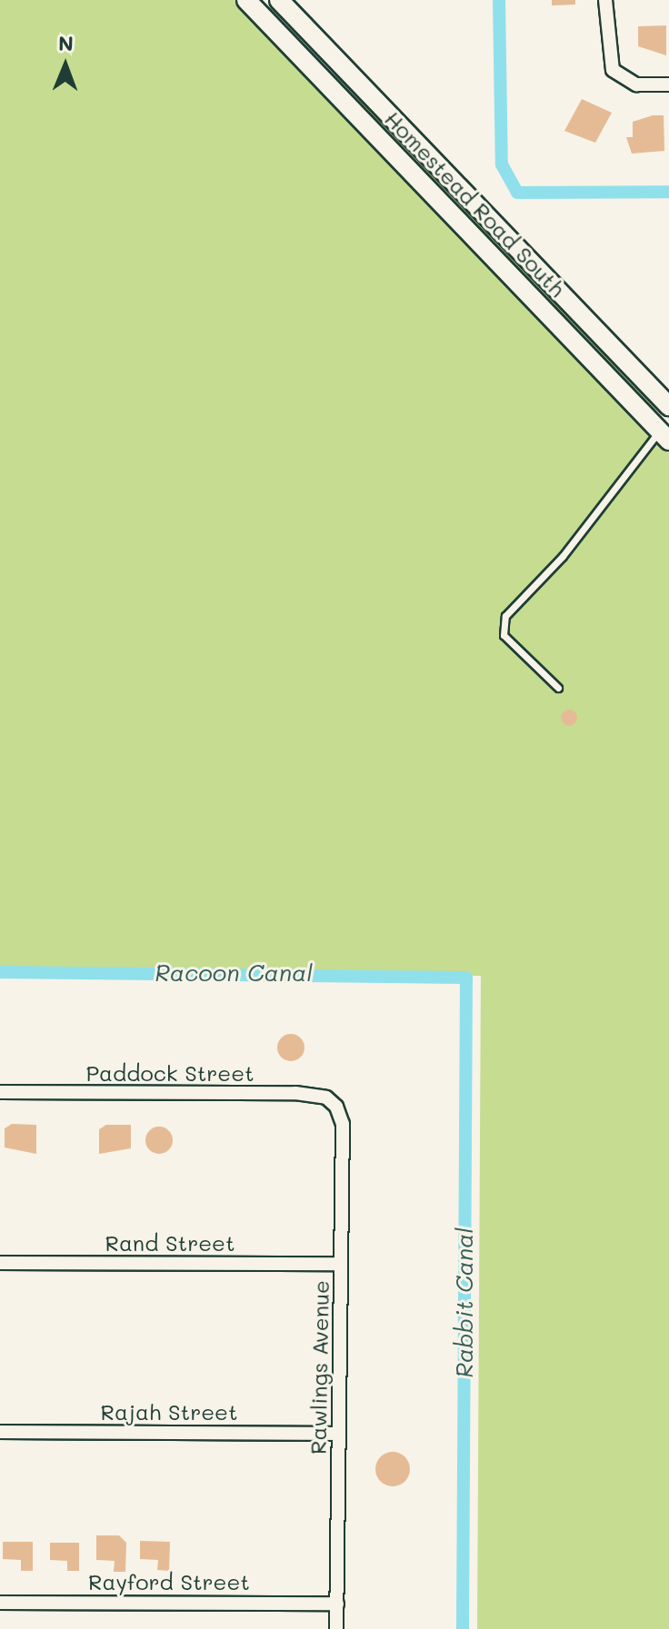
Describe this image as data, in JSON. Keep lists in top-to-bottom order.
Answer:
{
  "streets": {
    "main road": ["Homestead Road South"],
    "street": [
      "Paddock Street",
      "Rand Street",
      "Rawlings Avenue",
      "Rajah Street",
      "Rayford Street"
    ]
  },
  "crossings": [
    ["Paddock Street", "Rawlings Avenue"],
    ["Rand Street", "Rawlings Avenue"],
    ["Rawlings Avenue", "Rajah Street"],
    ["Rawlings Avenue", "Rayford Street"]
  ],
  "water": ["Racoon Canal", "Rabbit Canal"],
  "north": "top"
}
